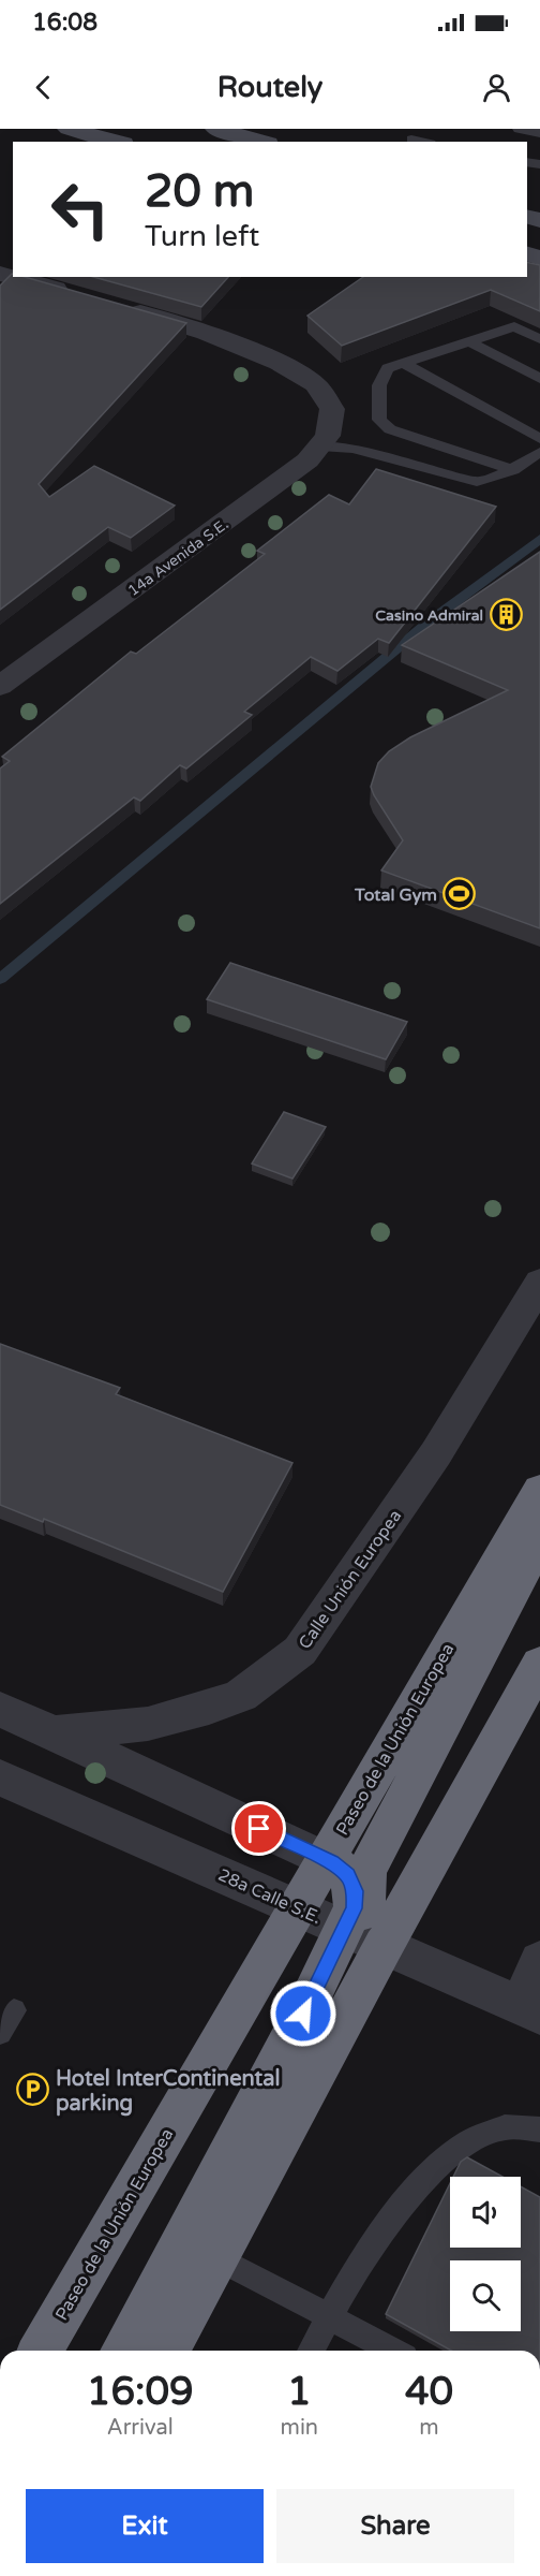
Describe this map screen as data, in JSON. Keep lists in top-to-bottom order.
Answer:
{
  "streets": {
    "highway": ["Paseo de la Unión Europea"],
    "street": ["14a Avenida S.E.", "Calle Unión Europea", "28a Calle S.E."]
  },
  "crossings": [
    ["Paseo de la Unión Europea", "28a Calle S.E."]
  ],
  "places": {
    "building": ["Casino Admiral"],
    "sports": ["Total Gym"],
    "parking": ["Hotel InterContinental parking"]
  },
  "page": {
    "status": "16:08",
    "header": "Routely",
    "turn": ["20 m", "Turn left"],
    "eta": [
      "16:09",
      "Arrival",
      "1",
      "min",
      "40",
      "m"
    ],
    "buttons": ["Exit", "Share"]
  }
}
